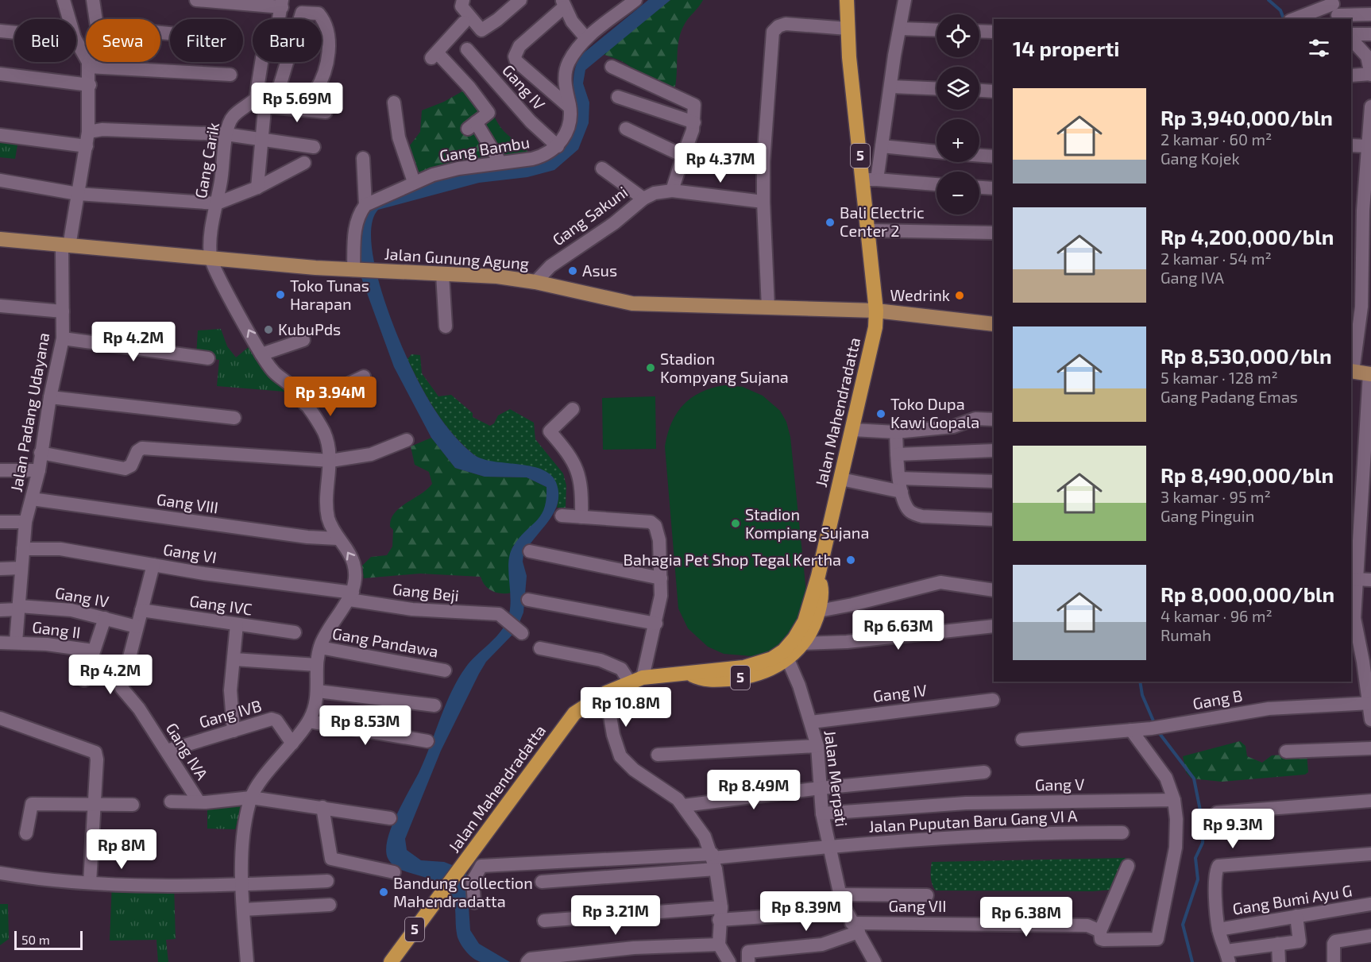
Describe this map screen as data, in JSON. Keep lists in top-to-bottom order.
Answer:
{
  "streets": {
    "highway": ["5", "Jalan Mahendradatta"],
    "main road": ["Jalan Gunung Agung"],
    "street": [
      "Gang IV",
      "Gang Bambu",
      "Gang Carik",
      "Gang Sakuni",
      "Jalan Padang Udayana",
      "Gang VIII",
      "Gang VI",
      "Gang Beji",
      "Gang IVC",
      "Gang II",
      "Gang Pandawa",
      "Gang B",
      "Gang IVB",
      "Gang IVA",
      "Jalan Merpati",
      "Gang V",
      "Jalan Puputan Baru Gang VI A",
      "Gang Bumi Ayu G",
      "Gang VII"
    ]
  },
  "crossings": [
    ["Gang IV", "Gang Bambu"],
    ["Gang IV", "Jalan Padang Udayana"],
    ["Gang IV", "Gang II"],
    ["Gang IV", "Gang IVA"],
    ["Gang IV", "Jalan Merpati"],
    ["5", "Jalan Gunung Agung"],
    ["5", "Jalan Mahendradatta"],
    ["Gang Carik", "Jalan Gunung Agung"],
    ["Gang Sakuni", "Jalan Gunung Agung"],
    ["Jalan Gunung Agung", "Jalan Padang Udayana"],
    ["Jalan Gunung Agung", "Jalan Mahendradatta"],
    ["Jalan Padang Udayana", "Gang VIII"],
    ["Jalan Padang Udayana", "Gang VI"],
    ["Jalan Padang Udayana", "Gang II"],
    ["Jalan Mahendradatta", "Jalan Merpati"],
    ["Gang VI", "Gang Beji"],
    ["Gang VI", "Gang IVA"],
    ["Gang IVC", "Gang IVA"],
    ["Gang IVB", "Gang IVA"],
    ["Jalan Merpati", "Gang V"],
    ["Jalan Merpati", "Jalan Puputan Baru Gang VI A"],
    ["Jalan Merpati", "Gang VII"],
    ["Gang V", "Gang VII"]
  ],
  "places": [
    "Bali Electric Center 2",
    "Asus",
    "Toko Tunas Harapan",
    "Wedrink",
    "KubuPds",
    "Stadion Kompyang Sujana",
    "Toko Dupa Kawi Gopala",
    "Stadion Kompiang Sujana",
    "Bahagia Pet Shop Tegal Kertha",
    "Bandung Collection Mahendradatta"
  ],
  "scale_bar": "50 m",
  "page": {
    "map_buttons": ["+", "−"],
    "chip": [
      "Beli",
      "Sewa",
      "Filter",
      "Baru"
    ],
    "heading": "14 properti",
    "list": [
      {
        "name": "Rp 3,940,000/bln",
        "note": "2 kamar · 60 m² · Gang Kojek"
      },
      {
        "name": "Rp 4,200,000/bln",
        "note": "2 kamar · 54 m² · Gang IVA"
      },
      {
        "name": "Rp 8,530,000/bln",
        "note": "5 kamar · 128 m² · Gang Padang Emas"
      },
      {
        "name": "Rp 8,490,000/bln",
        "note": "3 kamar · 95 m² · Gang Pinguin"
      },
      {
        "name": "Rp 8,000,000/bln",
        "note": "4 kamar · 96 m² · Rumah"
      }
    ],
    "price": [
      "Rp 5.69M",
      "Rp 4.37M",
      "Rp 4.2M",
      "Rp 3.94M",
      "Rp 6.63M",
      "Rp 4.2M",
      "Rp 10.8M",
      "Rp 8.53M",
      "Rp 8.49M",
      "Rp 9.3M",
      "Rp 8M",
      "Rp 8.39M",
      "Rp 3.21M",
      "Rp 6.38M"
    ],
    "scale": "50 m"
  }
}
